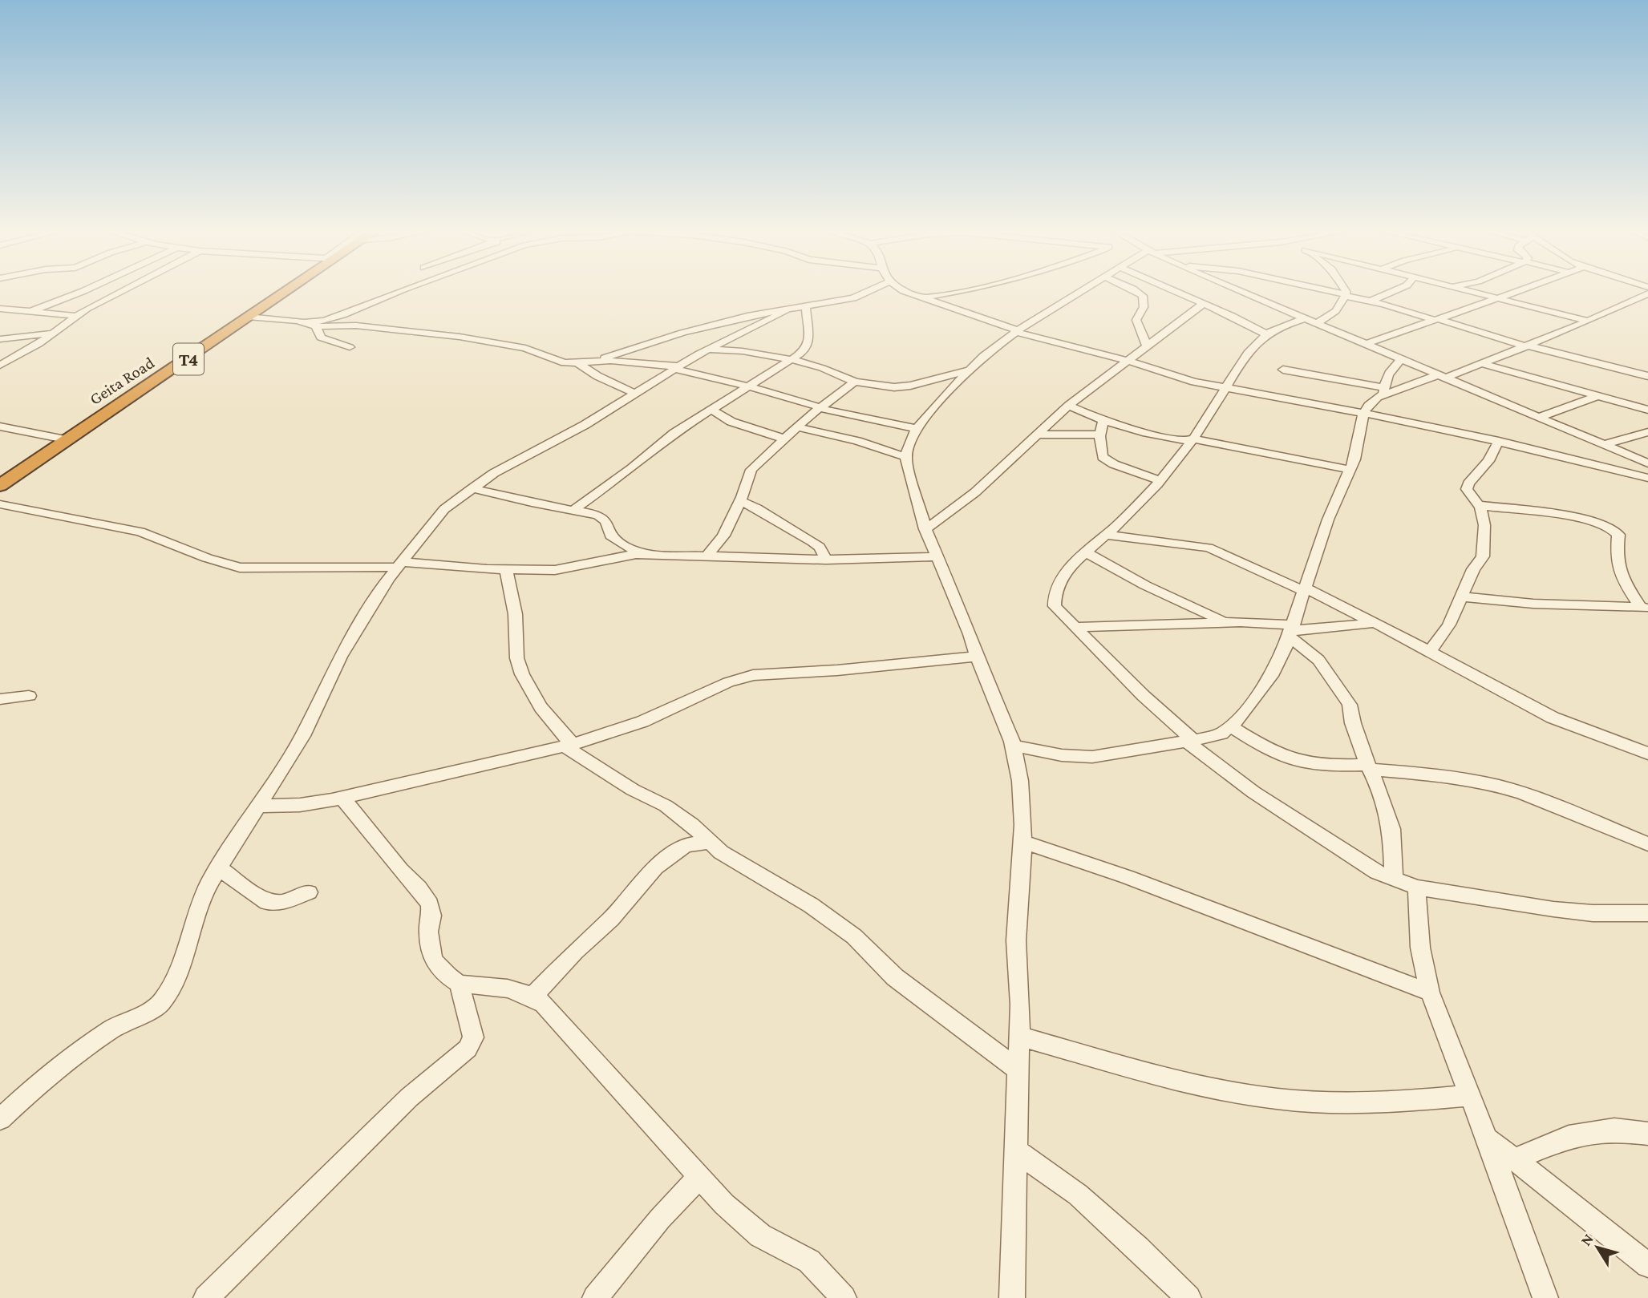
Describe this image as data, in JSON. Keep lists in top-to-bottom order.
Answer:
{
  "streets": {
    "highway": ["T4", "Geita Road"]
  },
  "north": "top left"
}
